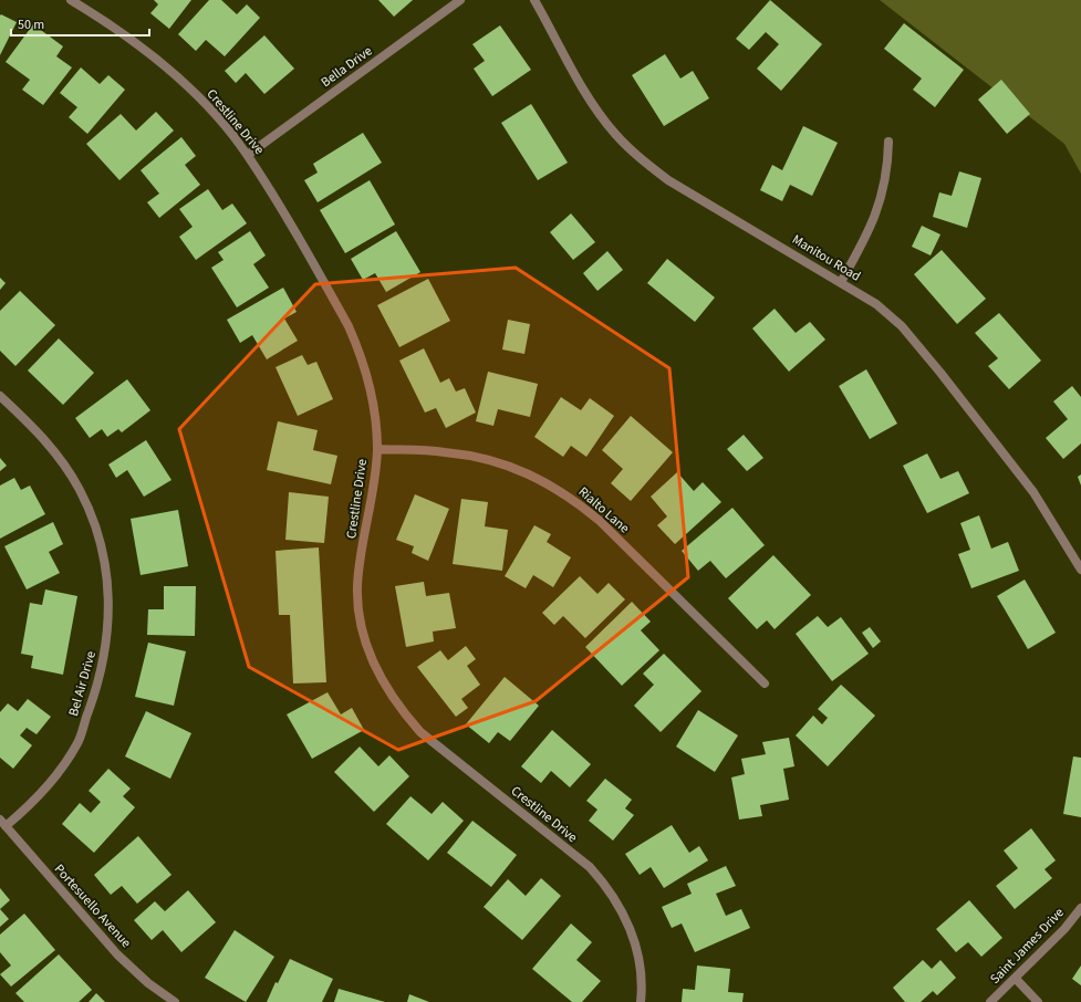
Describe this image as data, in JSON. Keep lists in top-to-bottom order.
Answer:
{
  "streets": {
    "street": [
      "Bella Drive",
      "Crestline Drive",
      "Manitou Road",
      "Rialto Lane",
      "Bel Air Drive",
      "Portesuello Avenue",
      "Saint James Drive"
    ]
  },
  "crossings": [
    ["Bella Drive", "Crestline Drive"],
    ["Crestline Drive", "Rialto Lane"],
    ["Bel Air Drive", "Portesuello Avenue"]
  ],
  "scale_bar": "50 m"
}
